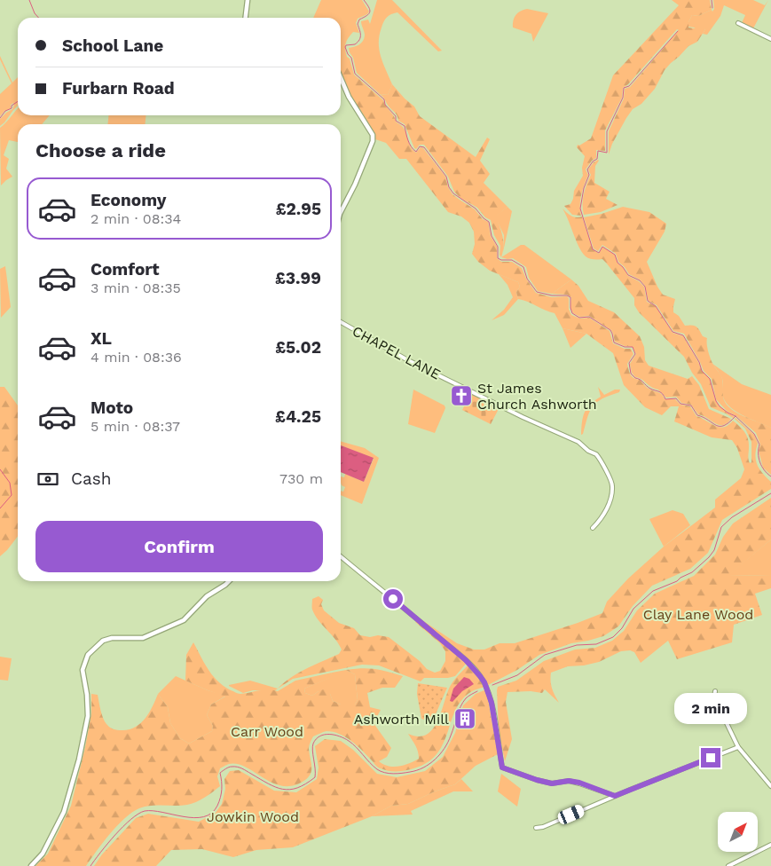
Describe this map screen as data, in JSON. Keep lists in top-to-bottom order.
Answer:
{
  "streets": {
    "street": ["CHAPEL LANE"]
  },
  "parks": ["Clay Lane Wood", "Carr Wood", "Jowkin Wood"],
  "places": {
    "church": ["St James Church Ashworth"],
    "building": ["Ashworth Mill"]
  },
  "north": "top right",
  "page": {
    "banner": ["School Lane", "Furbarn Road"],
    "heading": "Choose a ride",
    "list": [
      {
        "name": "Economy",
        "note": "2 min · 08:34",
        "value": "£2.95"
      },
      {
        "name": "Comfort",
        "note": "3 min · 08:35",
        "value": "£3.99"
      },
      {
        "name": "XL",
        "note": "4 min · 08:36",
        "value": "£5.02"
      },
      {
        "name": "Moto",
        "note": "5 min · 08:37",
        "value": "£4.25"
      }
    ],
    "pay": ["Cash", "730 m"],
    "buttons": "Confirm",
    "bubble": "2 min"
  }
}
